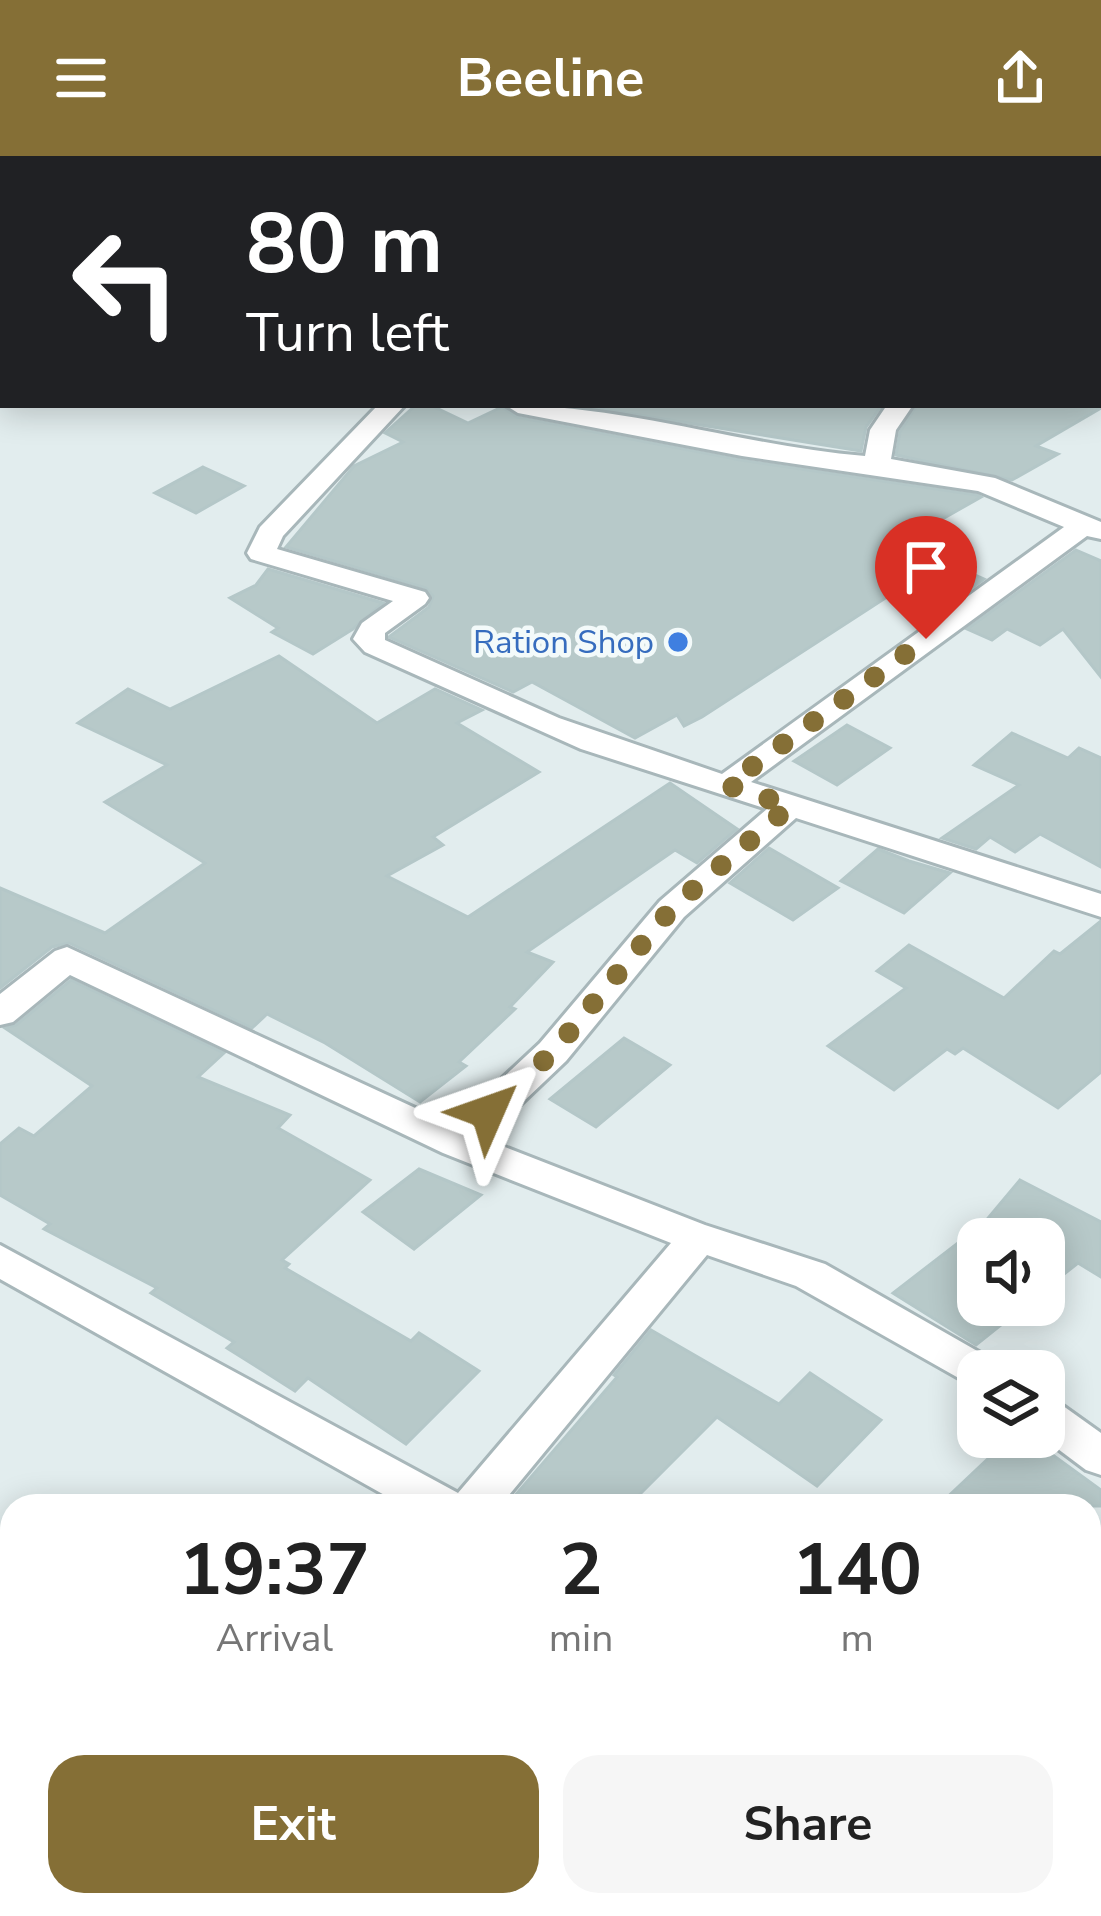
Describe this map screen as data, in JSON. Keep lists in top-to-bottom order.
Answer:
{
  "places": ["Ration Shop"],
  "page": {
    "header": "Beeline",
    "turn": ["80 m", "Turn left"],
    "eta": [
      "19:37",
      "Arrival",
      "2",
      "min",
      "140",
      "m"
    ],
    "buttons": ["Exit", "Share"]
  }
}
